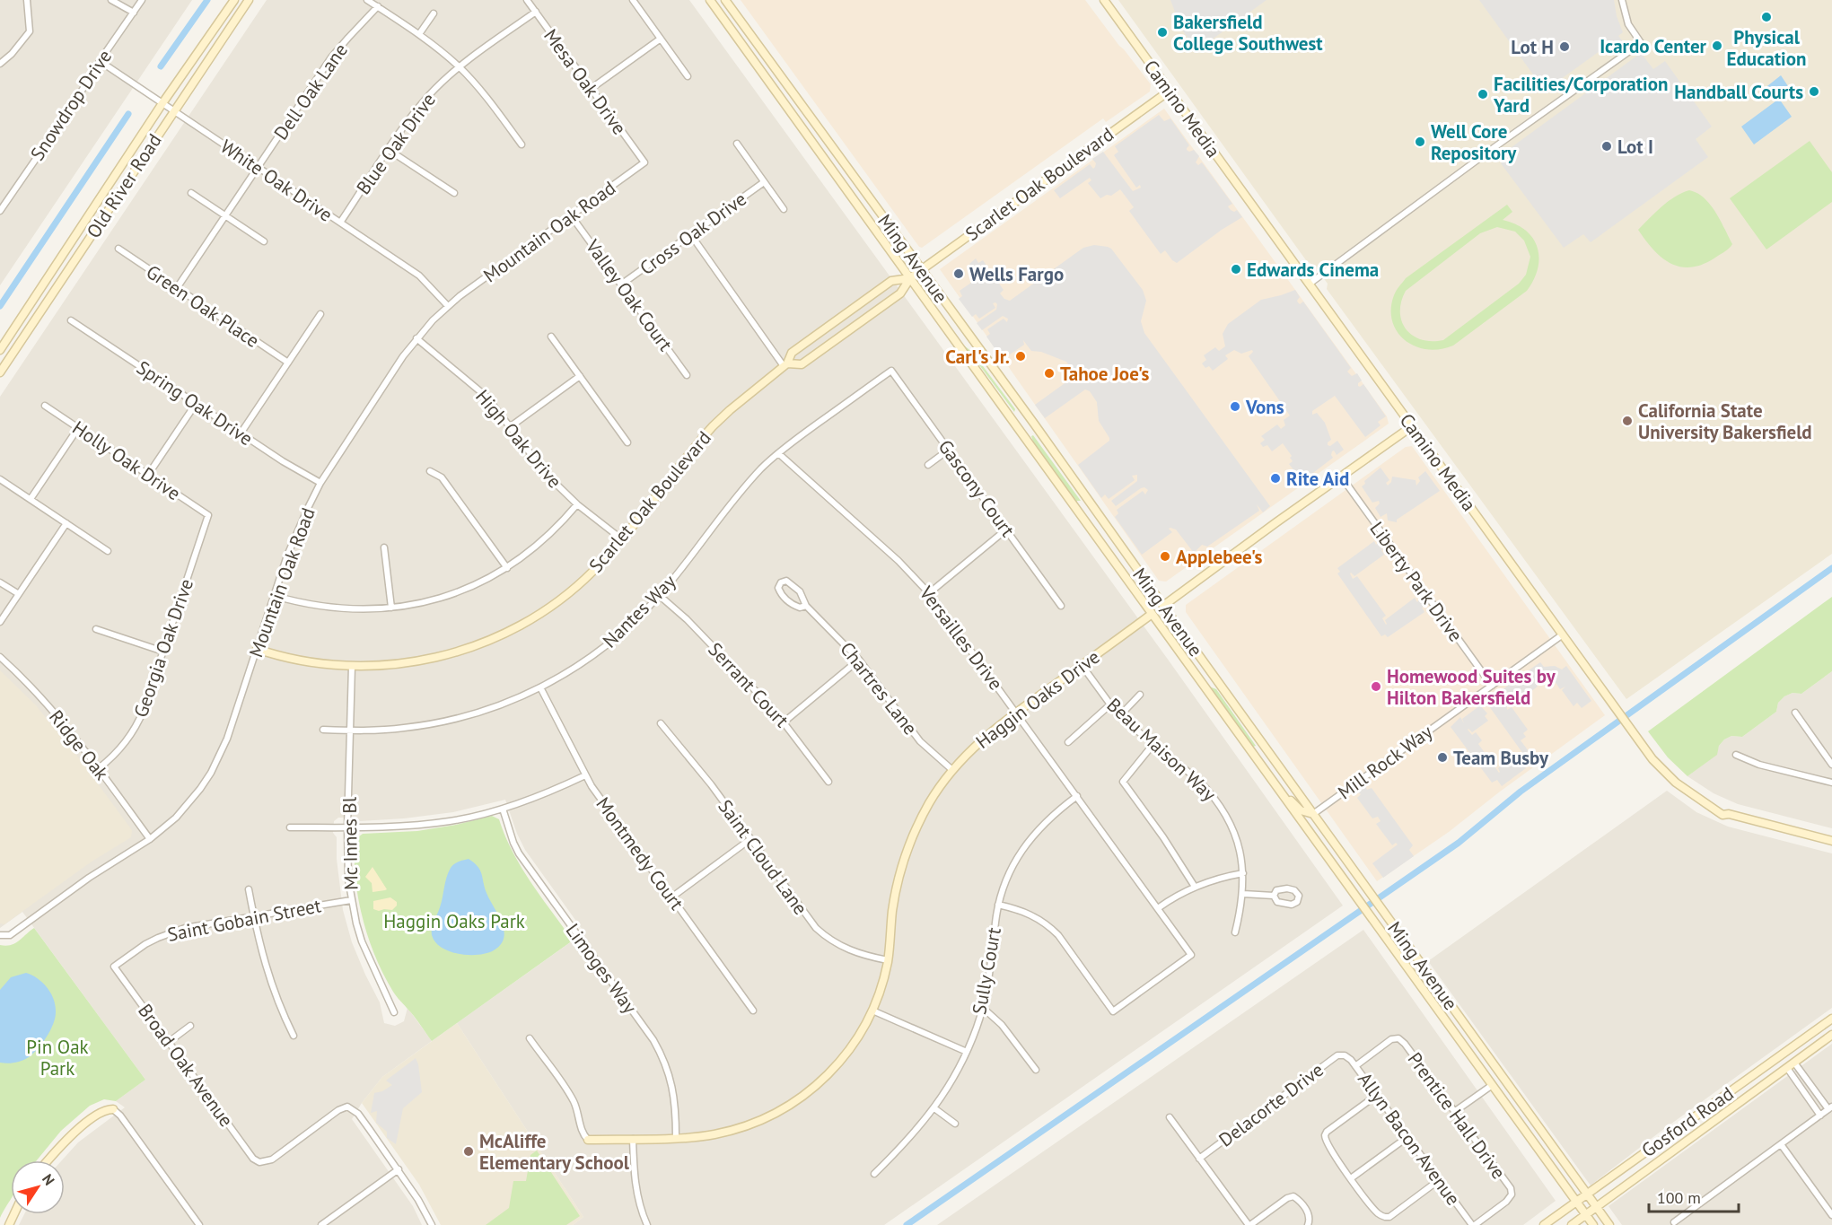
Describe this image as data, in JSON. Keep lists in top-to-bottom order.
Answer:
{
  "streets": {
    "main road": [
      "Camino Media",
      "Scarlet Oak Boulevard",
      "Old River Road",
      "Ming Avenue",
      "Haggin Oaks Drive",
      "Gosford Road"
    ],
    "street": [
      "Mesa Oak Drive",
      "Dell Oak Lane",
      "Snowdrop Drive",
      "Blue Oak Drive",
      "White Oak Drive",
      "Mountain Oak Road",
      "Cross Oak Drive",
      "Valley Oak Court",
      "Green Oak Place",
      "Spring Oak Drive",
      "High Oak Drive",
      "Holly Oak Drive",
      "Gascony Court",
      "Liberty Park Drive",
      "Nantes Way",
      "Versailles Drive",
      "Georgia Oak Drive",
      "Serrant Court",
      "Chartres Lane",
      "Ridge Oak",
      "Beau Maison Way",
      "Mill Rock Way",
      "Mc Innes Bl",
      "Montmedy Court",
      "Saint Cloud Lane",
      "Saint Gobain Street",
      "Limoges Way",
      "Sully Court",
      "Broad Oak Avenue",
      "Delacorte Drive",
      "Prentice Hall Drive",
      "Allyn Bacon Avenue"
    ]
  },
  "crossings": [
    ["Mesa Oak Drive", "Blue Oak Drive"],
    ["Mesa Oak Drive", "Mountain Oak Road"],
    ["Dell Oak Lane", "White Oak Drive"],
    ["Dell Oak Lane", "Green Oak Place"],
    ["Snowdrop Drive", "White Oak Drive"],
    ["Camino Media", "Scarlet Oak Boulevard"],
    ["Camino Media", "Mill Rock Way"],
    ["Blue Oak Drive", "White Oak Drive"],
    ["White Oak Drive", "Old River Road"],
    ["White Oak Drive", "Mountain Oak Road"],
    ["Scarlet Oak Boulevard", "Mountain Oak Road"],
    ["Scarlet Oak Boulevard", "Ming Avenue"],
    ["Scarlet Oak Boulevard", "High Oak Drive"],
    ["Scarlet Oak Boulevard", "Mc Innes Bl"],
    ["Mountain Oak Road", "Valley Oak Court"],
    ["Mountain Oak Road", "Spring Oak Drive"],
    ["Mountain Oak Road", "High Oak Drive"],
    ["Mountain Oak Road", "Ridge Oak"],
    ["Cross Oak Drive", "Valley Oak Court"],
    ["Ming Avenue", "Haggin Oaks Drive"],
    ["Ming Avenue", "Mill Rock Way"],
    ["Ming Avenue", "Gosford Road"],
    ["Holly Oak Drive", "Georgia Oak Drive"],
    ["Gascony Court", "Nantes Way"],
    ["Liberty Park Drive", "Mill Rock Way"],
    ["Nantes Way", "Versailles Drive"],
    ["Nantes Way", "Serrant Court"],
    ["Nantes Way", "Mc Innes Bl"],
    ["Nantes Way", "Montmedy Court"],
    ["Versailles Drive", "Haggin Oaks Drive"],
    ["Versailles Drive", "Sully Court"],
    ["Georgia Oak Drive", "Ridge Oak"],
    ["Chartres Lane", "Haggin Oaks Drive"],
    ["Haggin Oaks Drive", "Beau Maison Way"],
    ["Haggin Oaks Drive", "Saint Cloud Lane"],
    ["Haggin Oaks Drive", "Limoges Way"],
    ["Mc Innes Bl", "Saint Gobain Street"],
    ["Saint Gobain Street", "Broad Oak Avenue"],
    ["Delacorte Drive", "Allyn Bacon Avenue"],
    ["Prentice Hall Drive", "Allyn Bacon Avenue"]
  ],
  "parks": ["Haggin Oaks Park", "Pin Oak Park"],
  "places": [
    "Physical Education",
    "Bakersfield College Southwest",
    "Icardo Center",
    "Lot H",
    "Handball Courts",
    "Facilities/Corporation Yard",
    "Well Core Repository",
    "Lot I",
    "Edwards Cinema",
    "Wells Fargo",
    "Carl's Jr.",
    "Tahoe Joe's",
    "Vons",
    "California State University Bakersfield",
    "Rite Aid",
    "Applebee's",
    "Homewood Suites by Hilton Bakersfield",
    "Team Busby",
    "McAliffe Elementary School"
  ],
  "scale_bar": "100 m",
  "north": "top right"
}
